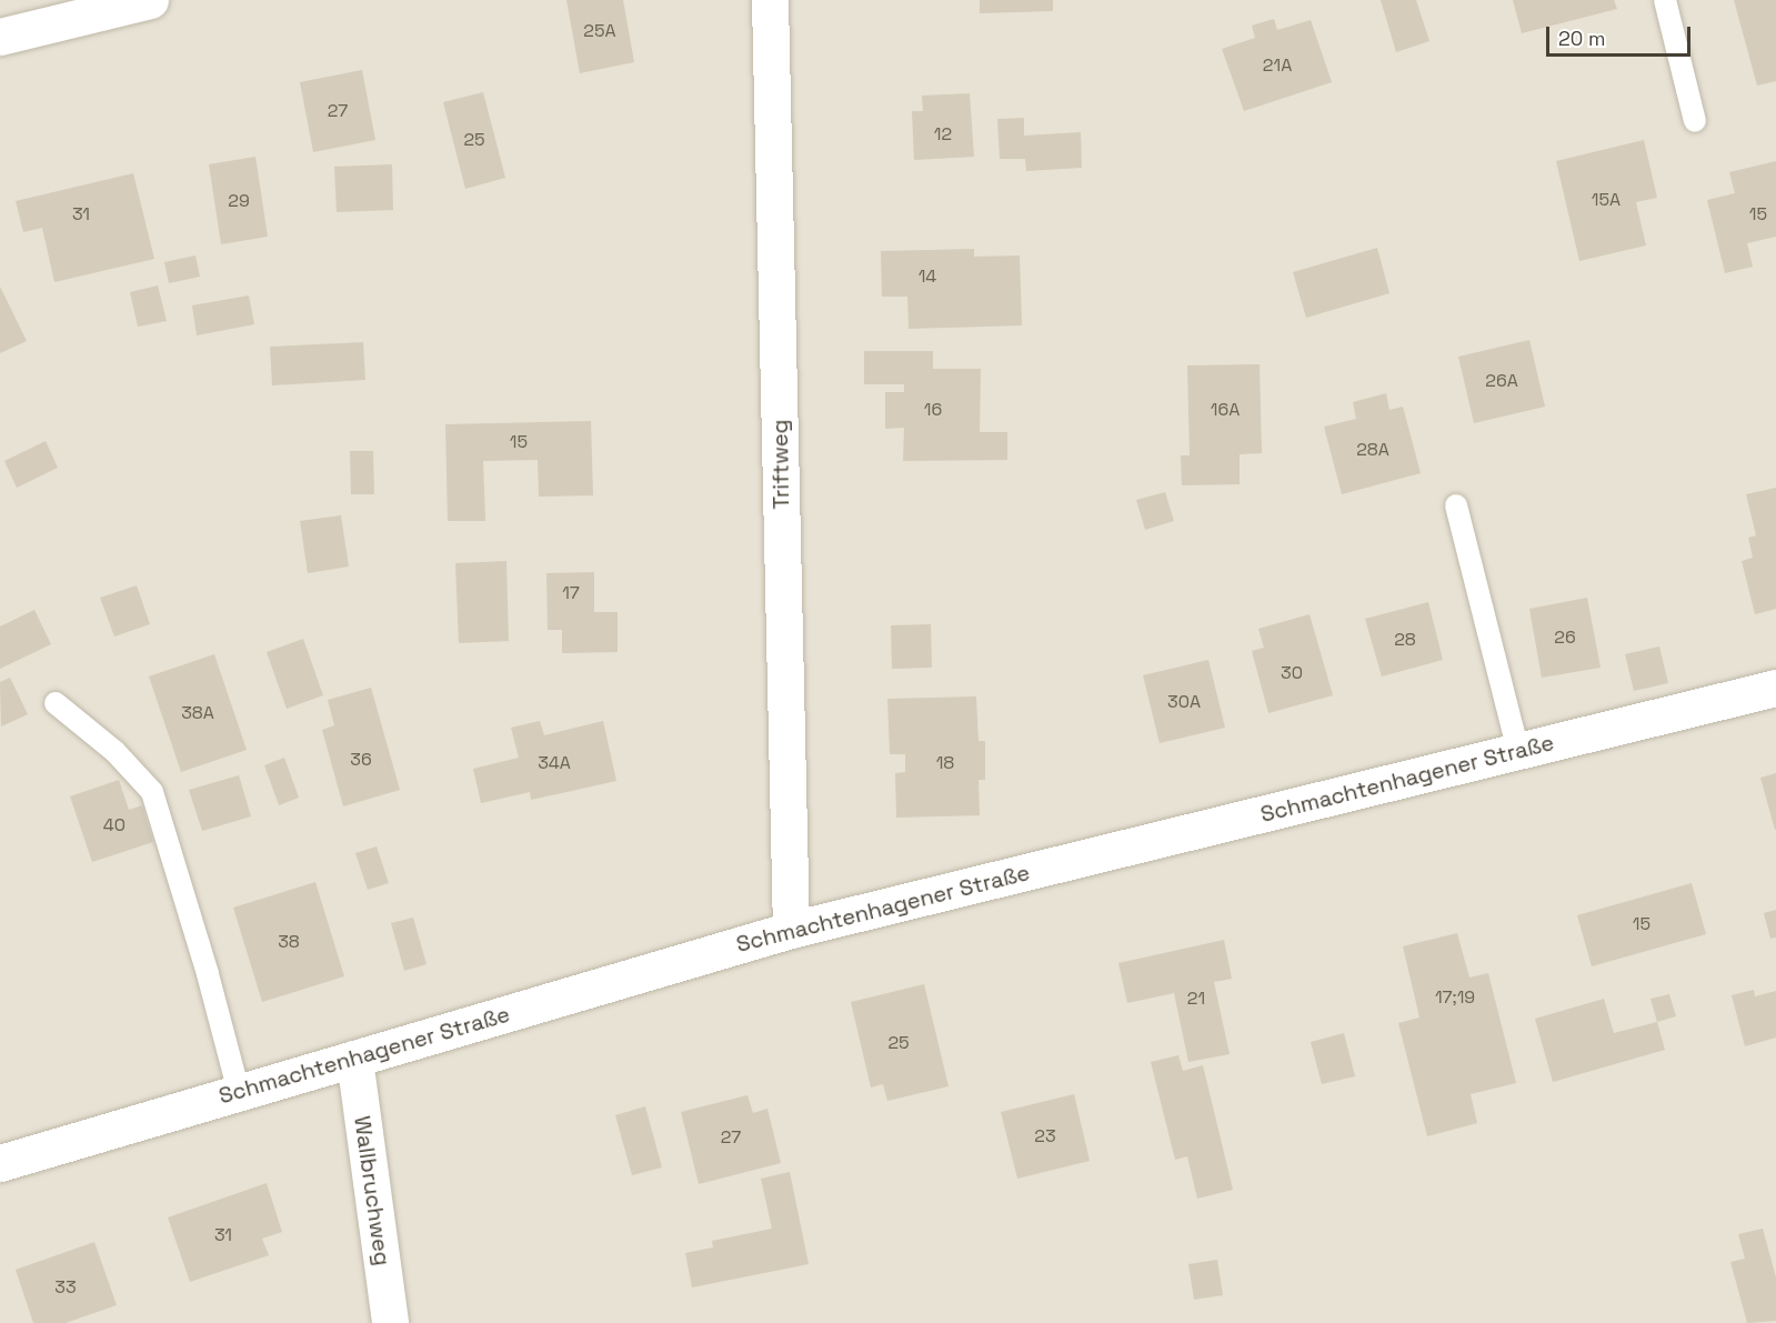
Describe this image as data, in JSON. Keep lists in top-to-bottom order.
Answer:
{
  "streets": {
    "street": ["Triftweg", "Schmachtenhagener Straße", "Wallbruchweg"]
  },
  "crossings": [
    ["Triftweg", "Schmachtenhagener Straße"],
    ["Schmachtenhagener Straße", "Wallbruchweg"]
  ],
  "house_numbers": [
    "25A",
    "21A",
    "27",
    "12",
    "25",
    "15A",
    "29",
    "31",
    "15",
    "14",
    "26A",
    "16",
    "16A",
    "15",
    "28A",
    "17",
    "26",
    "28",
    "30",
    "30A",
    "38A",
    "36",
    "34A",
    "18",
    "40",
    "15",
    "38",
    "17;19",
    "21",
    "25",
    "23",
    "27",
    "31",
    "33"
  ],
  "scale_bar": "20 m"
}
